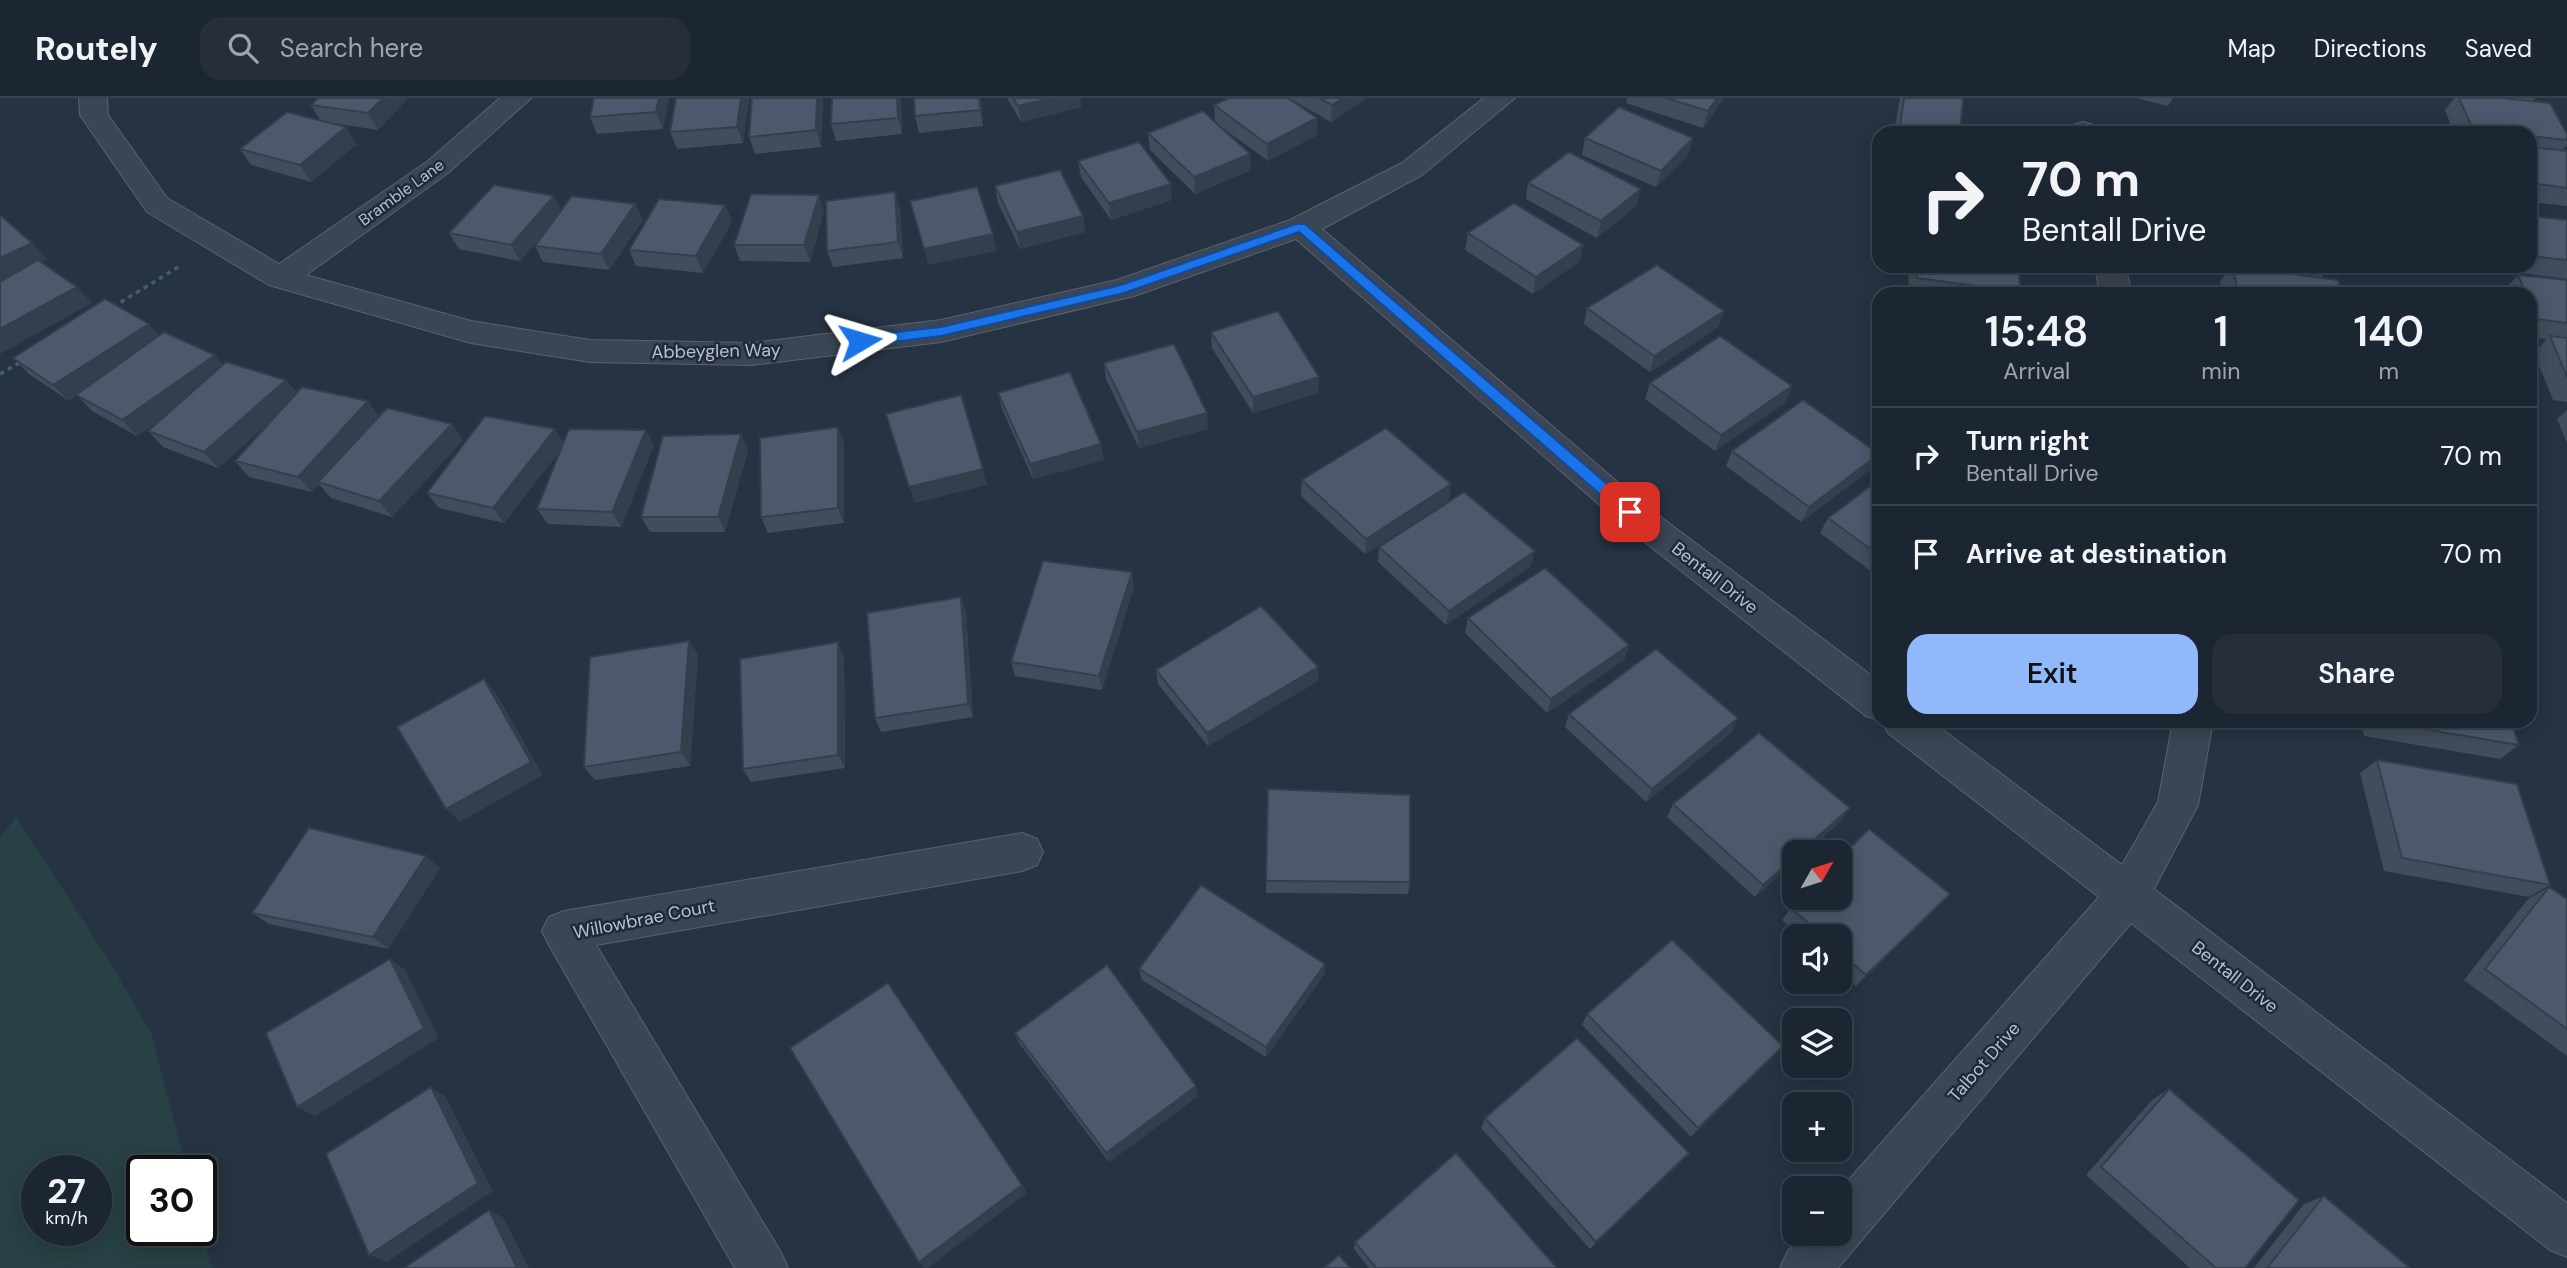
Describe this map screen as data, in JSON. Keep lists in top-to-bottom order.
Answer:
{
  "streets": {
    "street": [
      "Bramble Lane",
      "Abbeyglen Way",
      "Bentall Drive",
      "Willowbrae Court",
      "Talbot Drive"
    ]
  },
  "crossings": [
    ["Bramble Lane", "Abbeyglen Way"],
    ["Abbeyglen Way", "Bentall Drive"],
    ["Bentall Drive", "Talbot Drive"]
  ],
  "north": "top right",
  "page": {
    "header": "Routely",
    "search": "Search here",
    "nav": ["Map", "Directions", "Saved"],
    "turn": ["70 m", "Bentall Drive"],
    "eta": [
      "15:48",
      "Arrival",
      "1",
      "min",
      "140",
      "m"
    ],
    "list": [
      {
        "name": "Turn right",
        "note": "Bentall Drive",
        "value": "70 m"
      },
      {
        "name": "Arrive at destination",
        "value": "70 m"
      }
    ],
    "buttons": ["Exit", "Share"],
    "map_buttons": ["+", "−"],
    "speed": "27 km/h",
    "limit": "30"
  }
}
